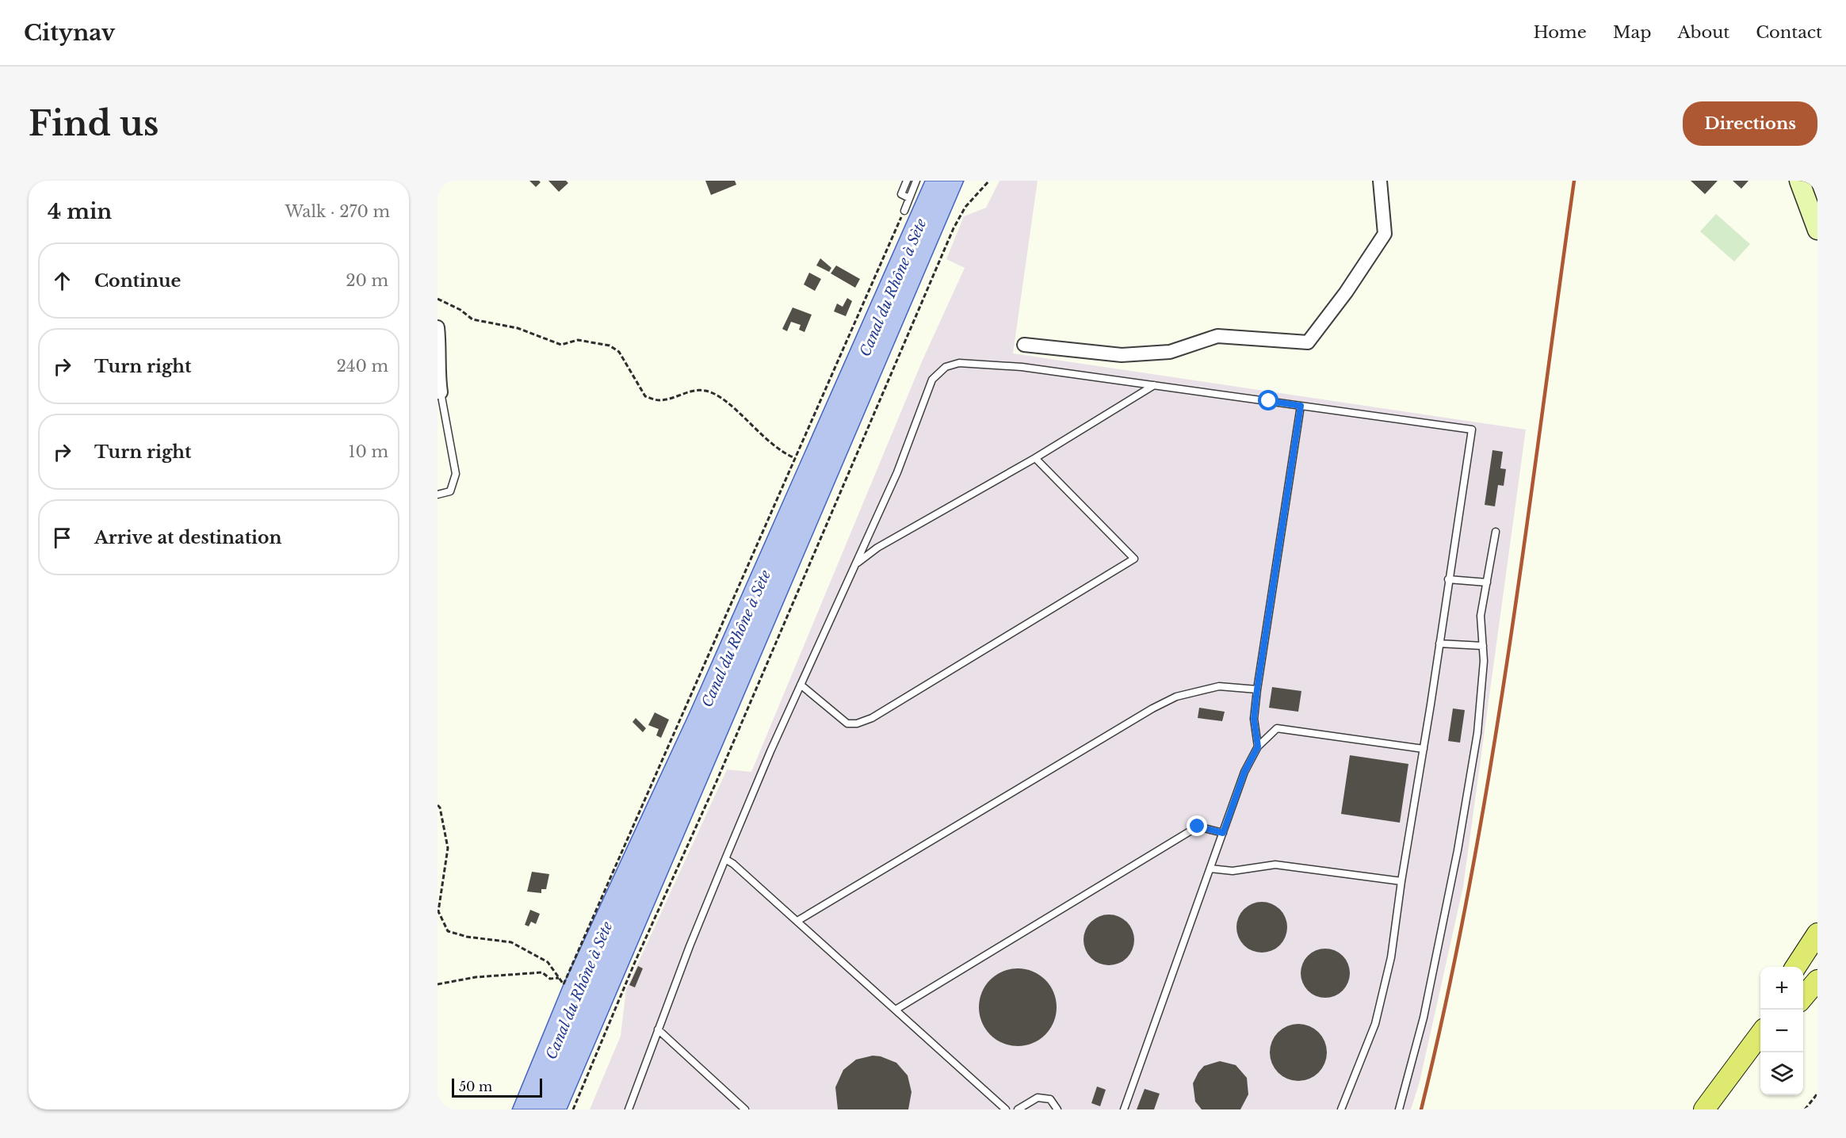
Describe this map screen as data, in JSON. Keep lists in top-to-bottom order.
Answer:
{
  "water": ["Canal du Rhône à Sète"],
  "scale_bar": "50 m",
  "page": {
    "header": "Citynav",
    "nav": [
      "Home",
      "Map",
      "About",
      "Contact"
    ],
    "buttons": "Directions",
    "title": "Find us",
    "heading": ["4 min", "Walk · 270 m"],
    "list": [
      ["Continue", "20 m"],
      ["Turn right", "240 m"],
      ["Turn right", "10 m"],
      "Arrive at destination"
    ],
    "map_buttons": ["+", "−"],
    "scale": "50 m"
  }
}
